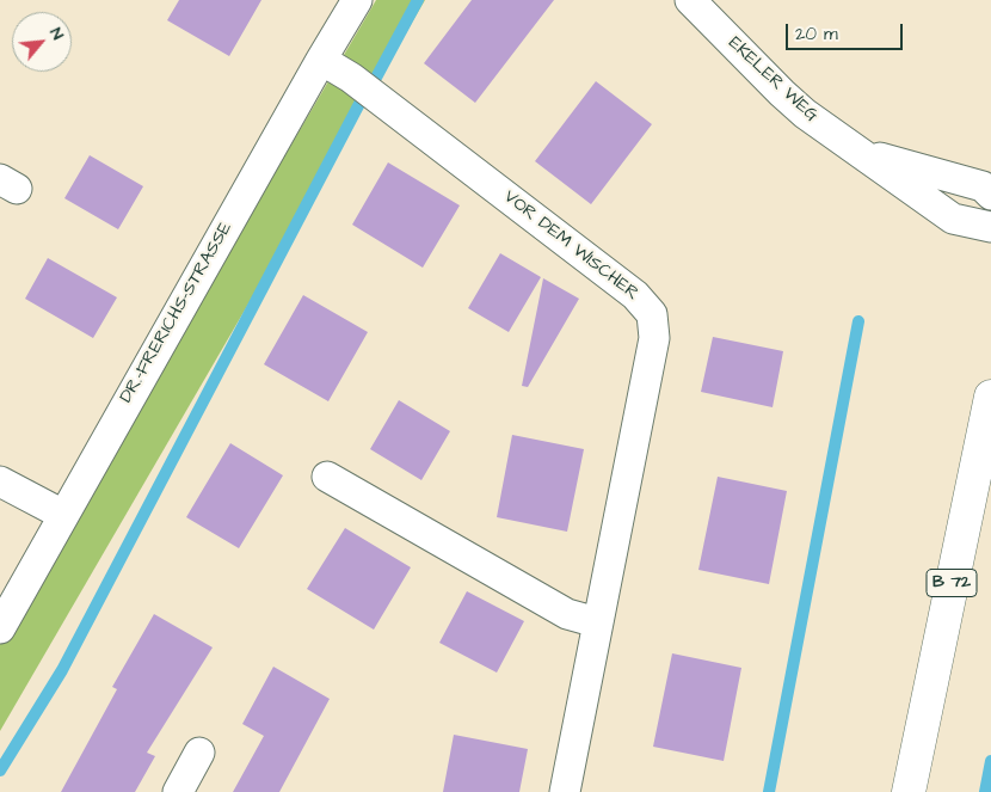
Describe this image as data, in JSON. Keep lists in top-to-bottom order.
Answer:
{
  "streets": {
    "main road": ["B 72"],
    "street": ["EKELER WEG", "VOR DEM WISCHER", "DR.-FRERICHS-STRASSE"]
  },
  "crossings": [
    ["VOR DEM WISCHER", "DR.-FRERICHS-STRASSE"]
  ],
  "scale_bar": "20 m",
  "north": "top right"
}
